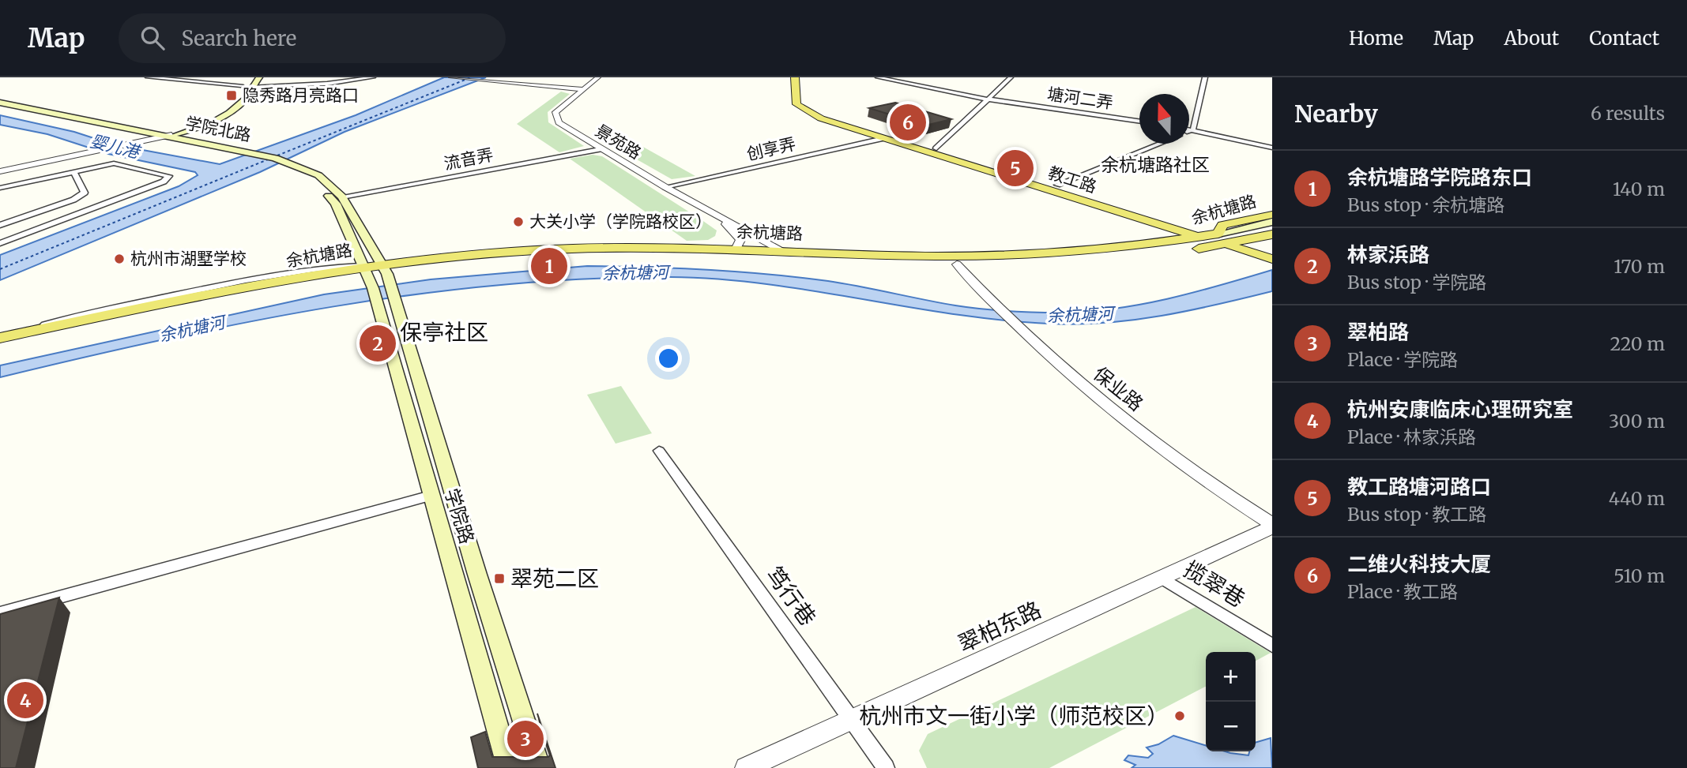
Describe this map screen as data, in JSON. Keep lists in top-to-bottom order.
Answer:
{
  "streets": {
    "main road": [
      "学院北路",
      "教工路",
      "余杭塘路",
      "学院路"
    ],
    "street": [
      "塘河二弄",
      "景苑路",
      "创享弄",
      "流音弄",
      "保业路",
      "揽翠巷",
      "笃行巷",
      "翠柏东路"
    ]
  },
  "crossings": [
    ["学院北路", "流音弄"],
    ["学院北路", "余杭塘路"],
    ["学院北路", "学院路"],
    ["景苑路", "创享弄"],
    ["景苑路", "流音弄"],
    ["景苑路", "余杭塘路"],
    ["创享弄", "教工路"],
    ["教工路", "余杭塘路"],
    ["余杭塘路", "保业路"],
    ["余杭塘路", "学院路"],
    ["保业路", "翠柏东路"],
    ["揽翠巷", "翠柏东路"],
    ["笃行巷", "翠柏东路"]
  ],
  "districts": ["余杭塘路社区", "保亭社区"],
  "water": ["婴儿港", "余杭塘河"],
  "places": {
    "transit": ["隐秀路月亮路口", "翠苑二区"],
    "other": ["大关小学（学院路校区）", "杭州市湖墅学校", "杭州市文一街小学（师范校区）"]
  },
  "north": "top",
  "page": {
    "header": "Map",
    "search": "Search here",
    "nav": [
      "Home",
      "Map",
      "About",
      "Contact"
    ],
    "heading": ["Nearby", "6 results"],
    "pins": [
      "6",
      "5",
      "1",
      "2",
      "4",
      "3"
    ],
    "list": [
      {
        "mark": "1",
        "name": "余杭塘路学院路东口",
        "note": "Bus stop · 余杭塘路",
        "value": "140 m"
      },
      {
        "mark": "2",
        "name": "林家浜路",
        "note": "Bus stop · 学院路",
        "value": "170 m"
      },
      {
        "mark": "3",
        "name": "翠柏路",
        "note": "Place · 学院路",
        "value": "220 m"
      },
      {
        "mark": "4",
        "name": "杭州安康临床心理研究室",
        "note": "Place · 林家浜路",
        "value": "300 m"
      },
      {
        "mark": "5",
        "name": "教工路塘河路口",
        "note": "Bus stop · 教工路",
        "value": "440 m"
      },
      {
        "mark": "6",
        "name": "二维火科技大厦",
        "note": "Place · 教工路",
        "value": "510 m"
      }
    ],
    "map_buttons": ["+", "−"]
  }
}
